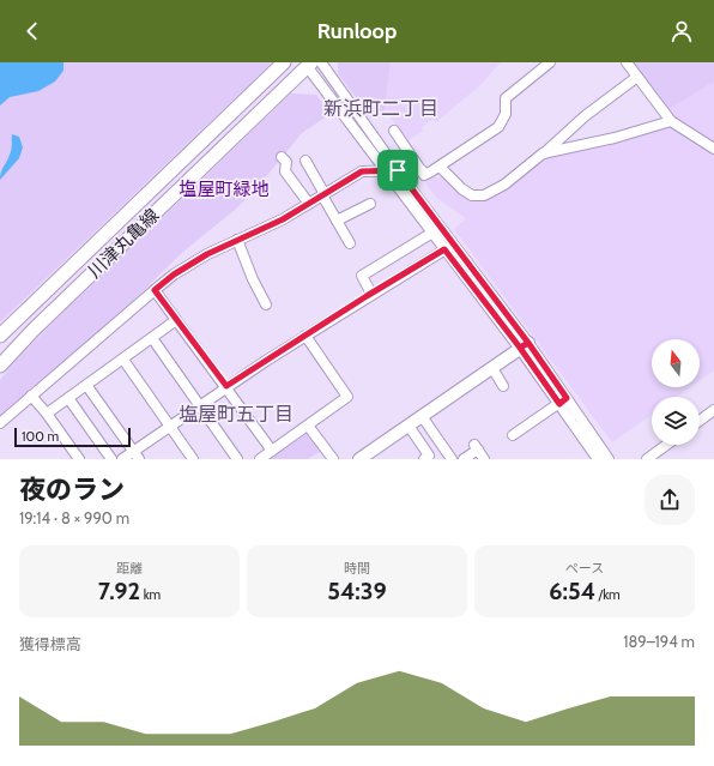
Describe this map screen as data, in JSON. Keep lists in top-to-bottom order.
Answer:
{
  "streets": {
    "main road": ["川津丸亀線"]
  },
  "districts": ["新浜町二丁目", "塩屋町五丁目"],
  "parks": ["塩屋町緑地"],
  "scale_bar": "100 m",
  "north": "top",
  "page": {
    "header": "Runloop",
    "scale": "100 m",
    "heading": ["夜のラン", "19:14 · 8 × 990 m"],
    "stats": [
      ["距離", "7.92 km"],
      ["時間", "54:39"],
      ["ペース", "6:54 /km"]
    ],
    "chart": ["獲得標高", "189–194 m"]
  }
}
